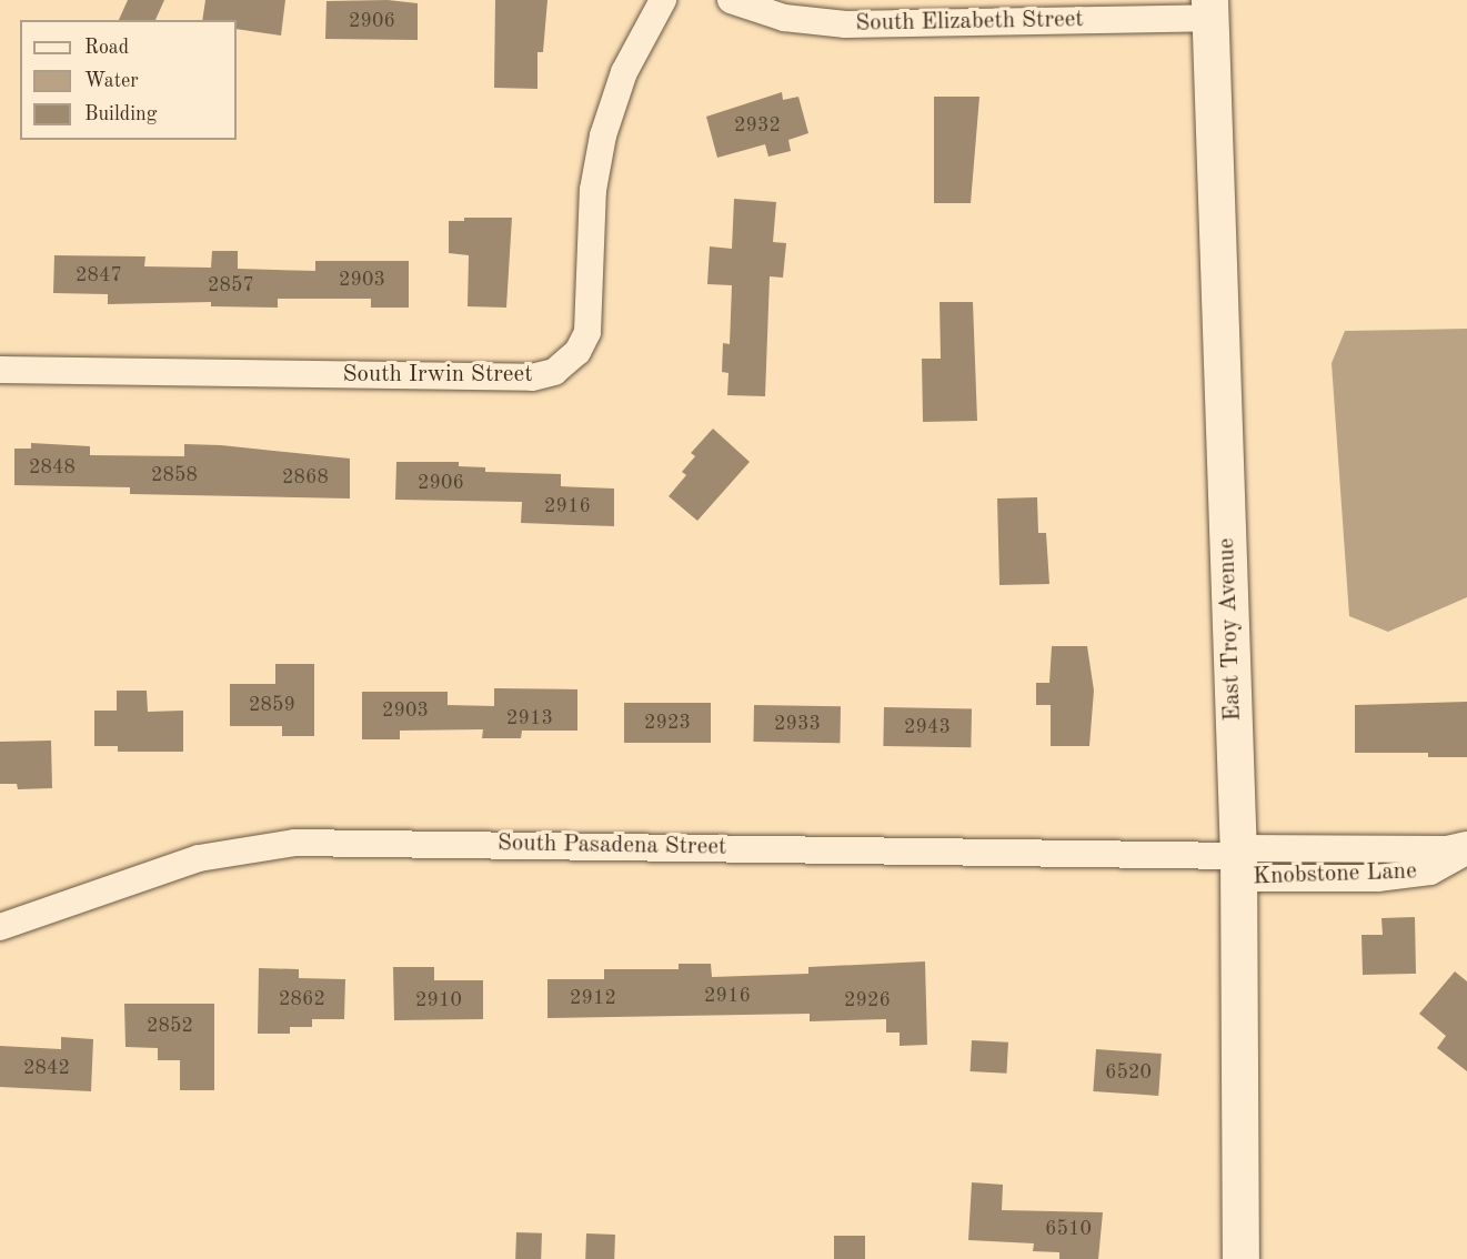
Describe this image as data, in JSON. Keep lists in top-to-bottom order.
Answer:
{
  "streets": {
    "street": [
      "South Elizabeth Street",
      "South Irwin Street",
      "East Troy Avenue",
      "South Pasadena Street",
      "Knobstone Lane"
    ]
  },
  "crossings": [
    ["South Elizabeth Street", "East Troy Avenue"],
    ["East Troy Avenue", "South Pasadena Street"],
    ["East Troy Avenue", "Knobstone Lane"],
    ["South Pasadena Street", "Knobstone Lane"]
  ],
  "house_numbers": [
    "2906",
    "2932",
    "2847",
    "2903",
    "2857",
    "2848",
    "2858",
    "2868",
    "2906",
    "2916",
    "2859",
    "2903",
    "2913",
    "2923",
    "2933",
    "2943",
    "2916",
    "2912",
    "2862",
    "2910",
    "2926",
    "2852",
    "2842",
    "6520",
    "6510"
  ],
  "legend": ["Road", "Water", "Building"]
}
